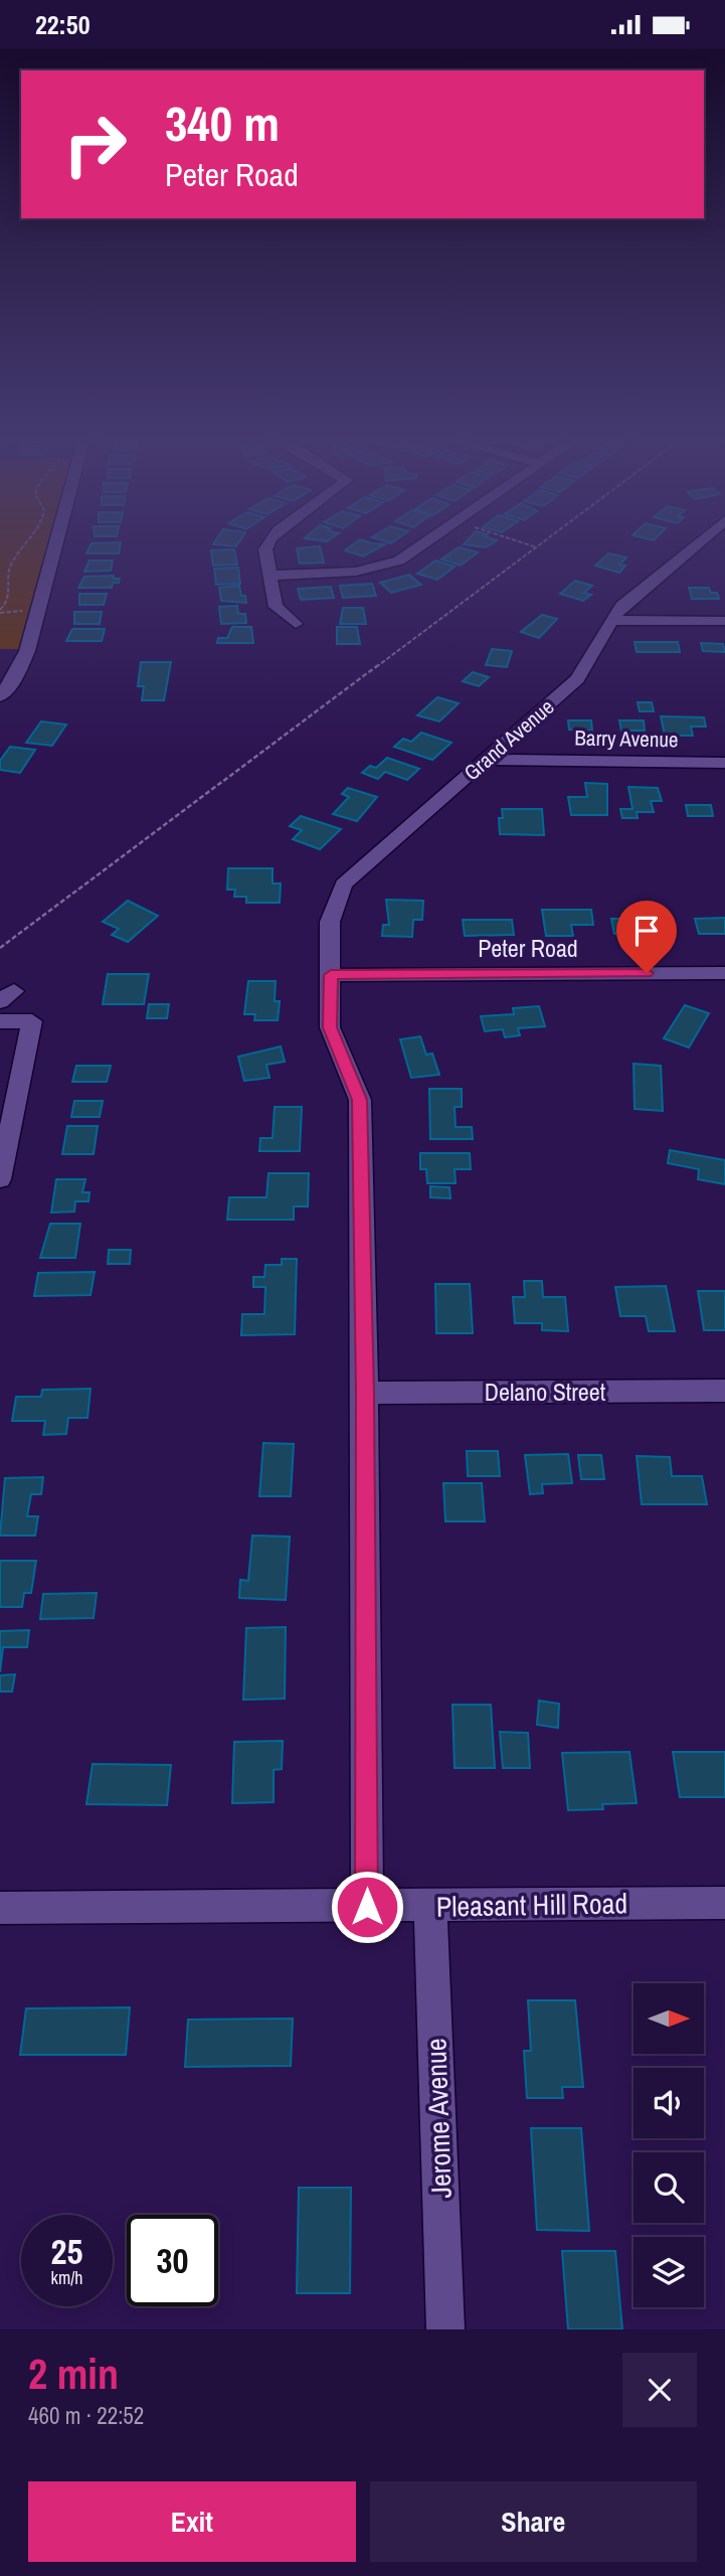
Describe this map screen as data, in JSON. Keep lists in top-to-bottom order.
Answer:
{
  "streets": {
    "street": [
      "Barry Avenue",
      "Grand Avenue",
      "Peter Road",
      "Delano Street",
      "Pleasant Hill Road",
      "Jerome Avenue"
    ]
  },
  "crossings": [
    ["Barry Avenue", "Grand Avenue"],
    ["Grand Avenue", "Peter Road"],
    ["Pleasant Hill Road", "Jerome Avenue"]
  ],
  "north": "right",
  "page": {
    "status": "22:50",
    "turn": ["340 m", "Peter Road"],
    "speed": "25 km/h",
    "limit": "30",
    "heading": ["2 min", "460 m · 22:52"],
    "buttons": ["Exit", "Share"]
  }
}
